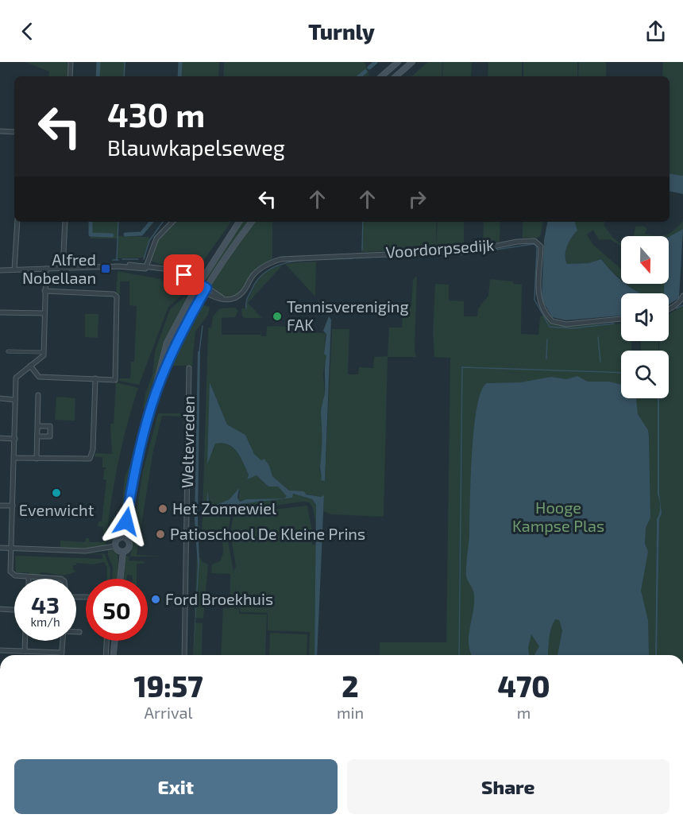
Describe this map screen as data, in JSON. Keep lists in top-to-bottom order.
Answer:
{
  "streets": {
    "street": ["Voordorpsedijk", "Weltevreden"]
  },
  "parks": ["Hooge Kampse Plas"],
  "places": {
    "transit": ["Alfred Nobellaan"],
    "other": [
      "Tennisvereniging FAK",
      "Evenwicht",
      "Het Zonnewiel",
      "Patioschool De Kleine Prins",
      "Ford Broekhuis"
    ]
  },
  "north": "bottom",
  "page": {
    "header": "Turnly",
    "turn": ["430 m", "Blauwkapelseweg"],
    "speed": "43 km/h",
    "limit": "50",
    "eta": [
      "19:57",
      "Arrival",
      "2",
      "min",
      "470",
      "m"
    ],
    "buttons": ["Exit", "Share"]
  }
}
